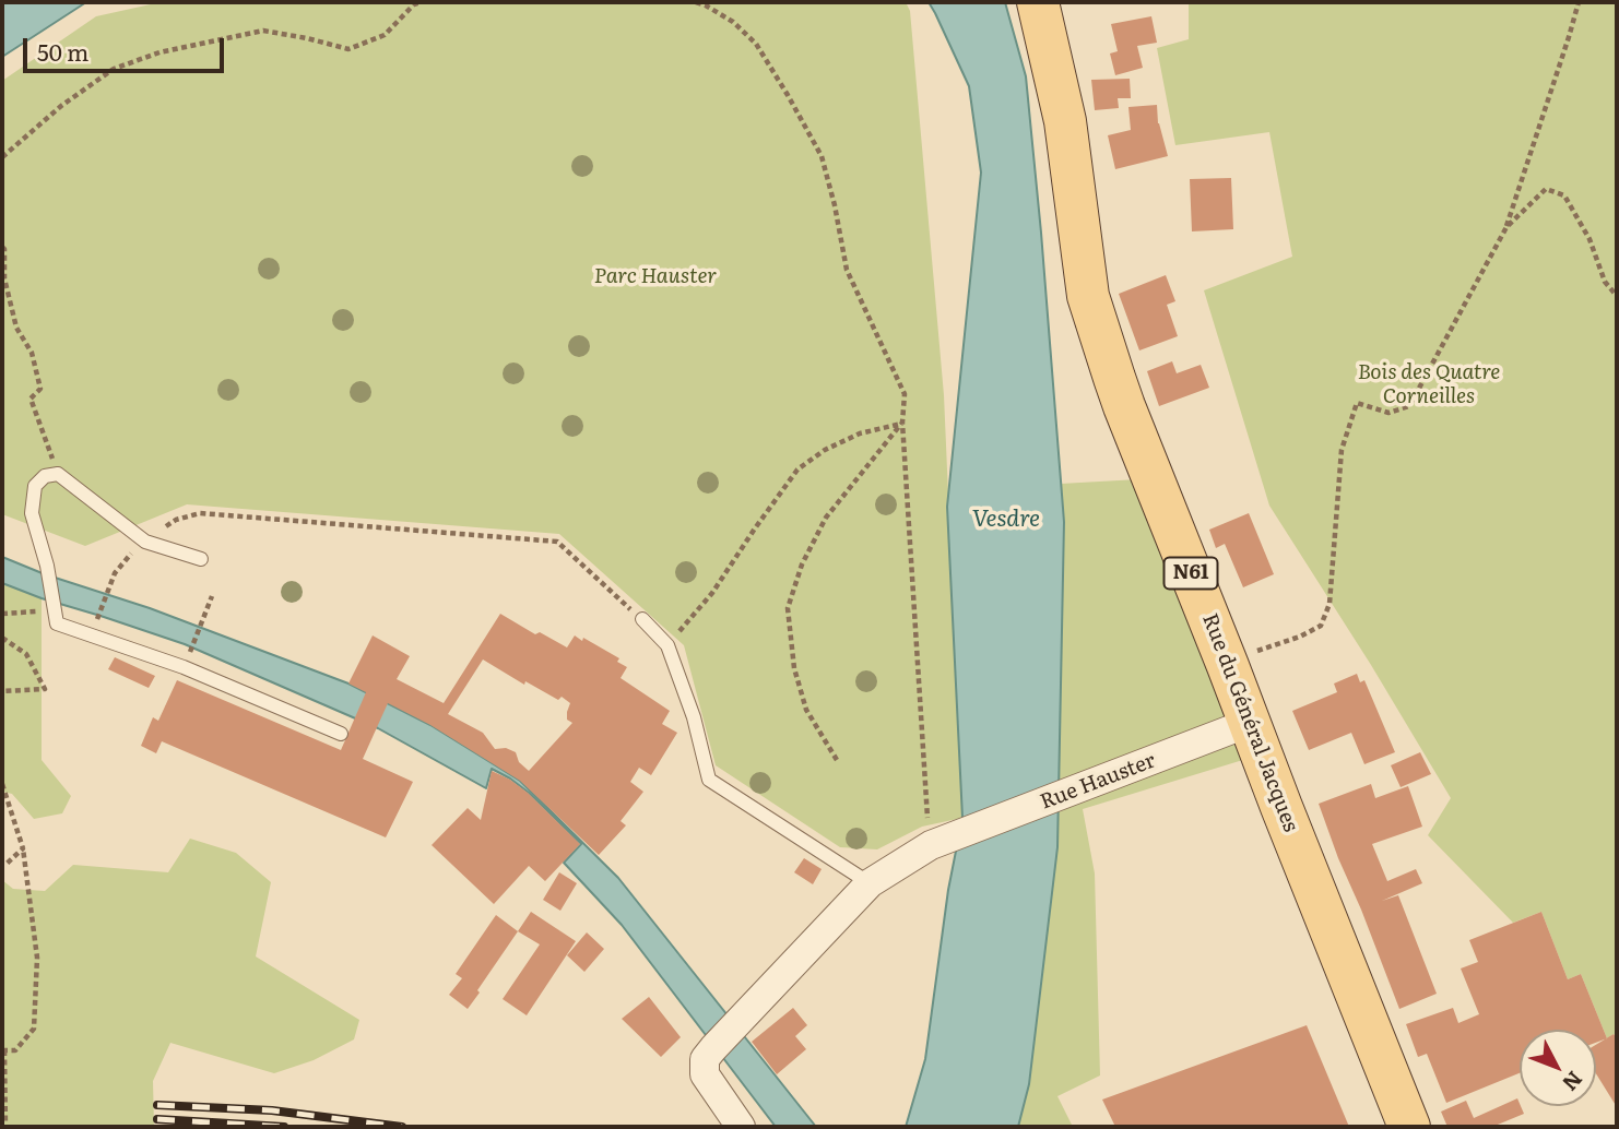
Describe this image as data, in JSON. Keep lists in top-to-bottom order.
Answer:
{
  "streets": {
    "main road": ["N61", "Rue du Général Jacques"],
    "street": ["Rue Hauster"]
  },
  "crossings": [
    ["Rue du Général Jacques", "Rue Hauster"]
  ],
  "water": ["Vesdre"],
  "parks": ["Parc Hauster", "Bois des Quatre Corneilles"],
  "scale_bar": "50 m",
  "north": "bottom right"
}
